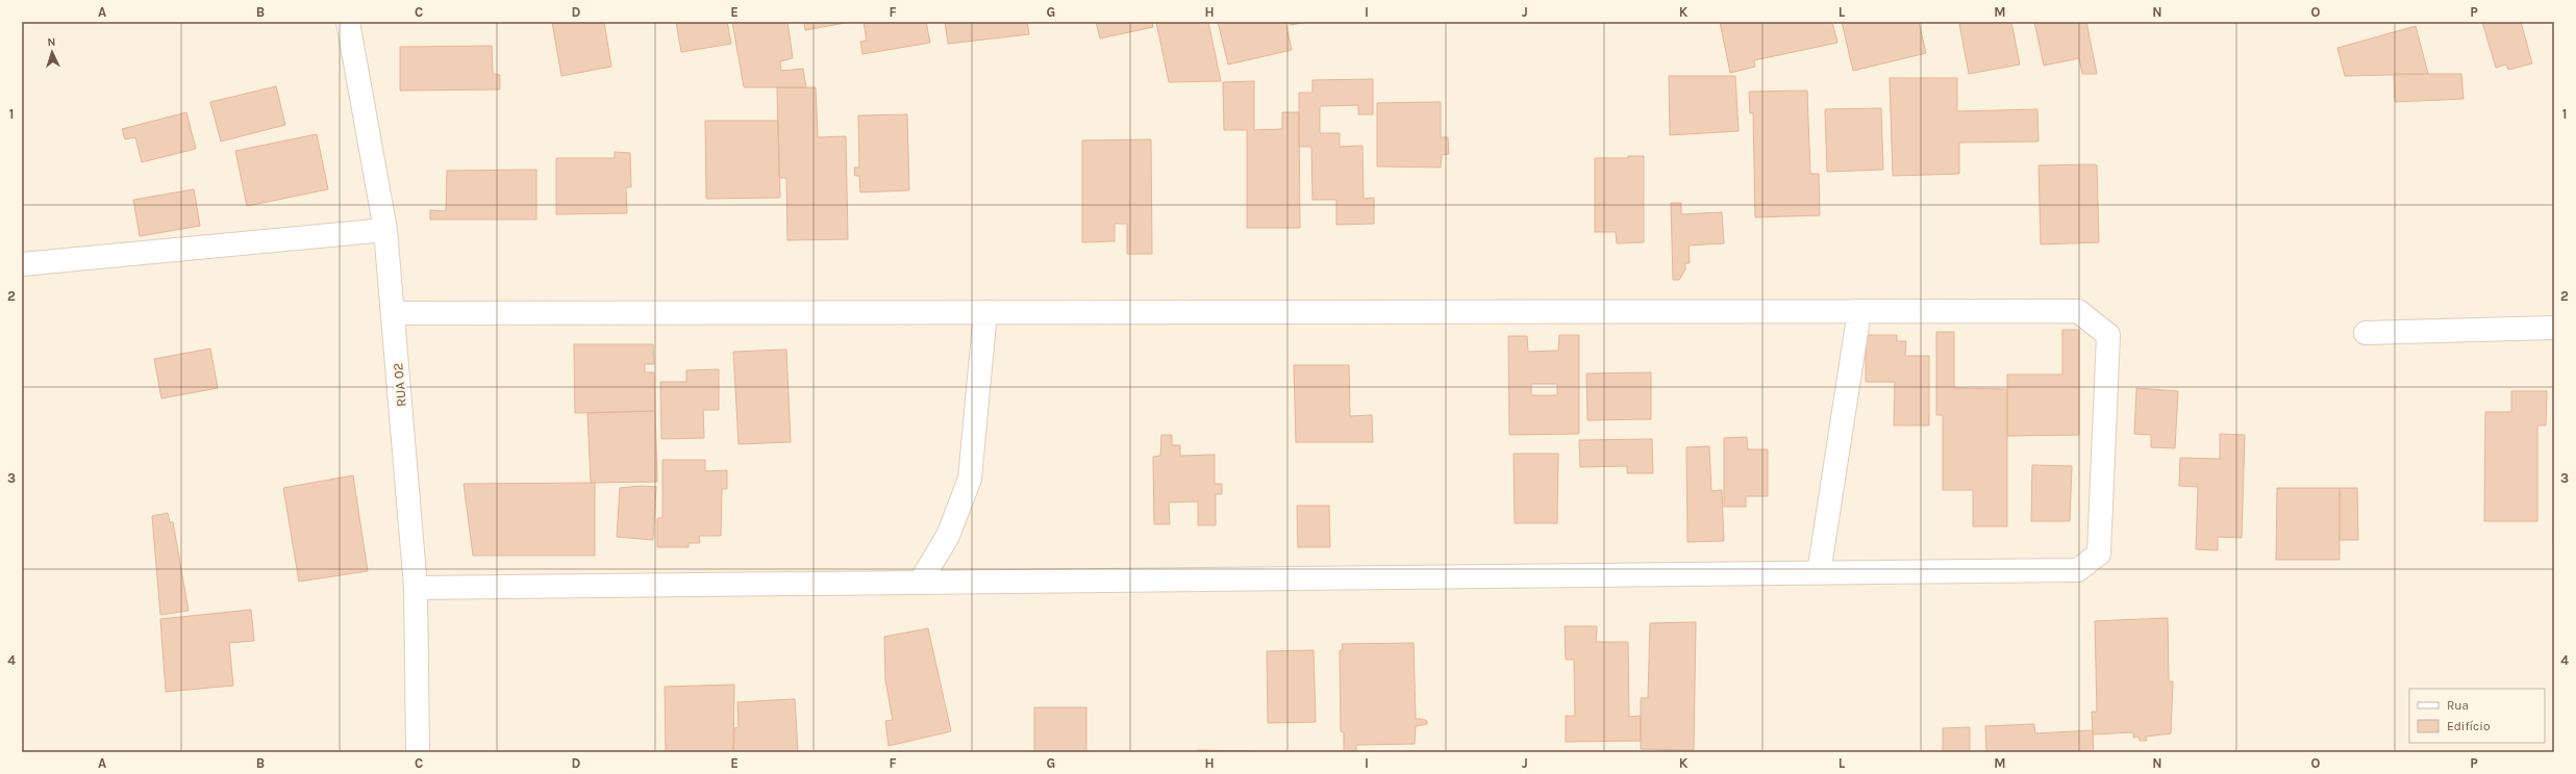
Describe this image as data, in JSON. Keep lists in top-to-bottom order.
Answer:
{
  "streets": {
    "street": ["RUA 02"]
  },
  "legend": ["Rua", "Edifício"],
  "north": "top",
  "grid": {
    "columns": [
      "A",
      "B",
      "C",
      "D",
      "E",
      "F",
      "G",
      "H",
      "I",
      "J",
      "K",
      "L",
      "M",
      "N",
      "O",
      "P"
    ],
    "rows": [
      "1",
      "2",
      "3",
      "4"
    ]
  }
}
